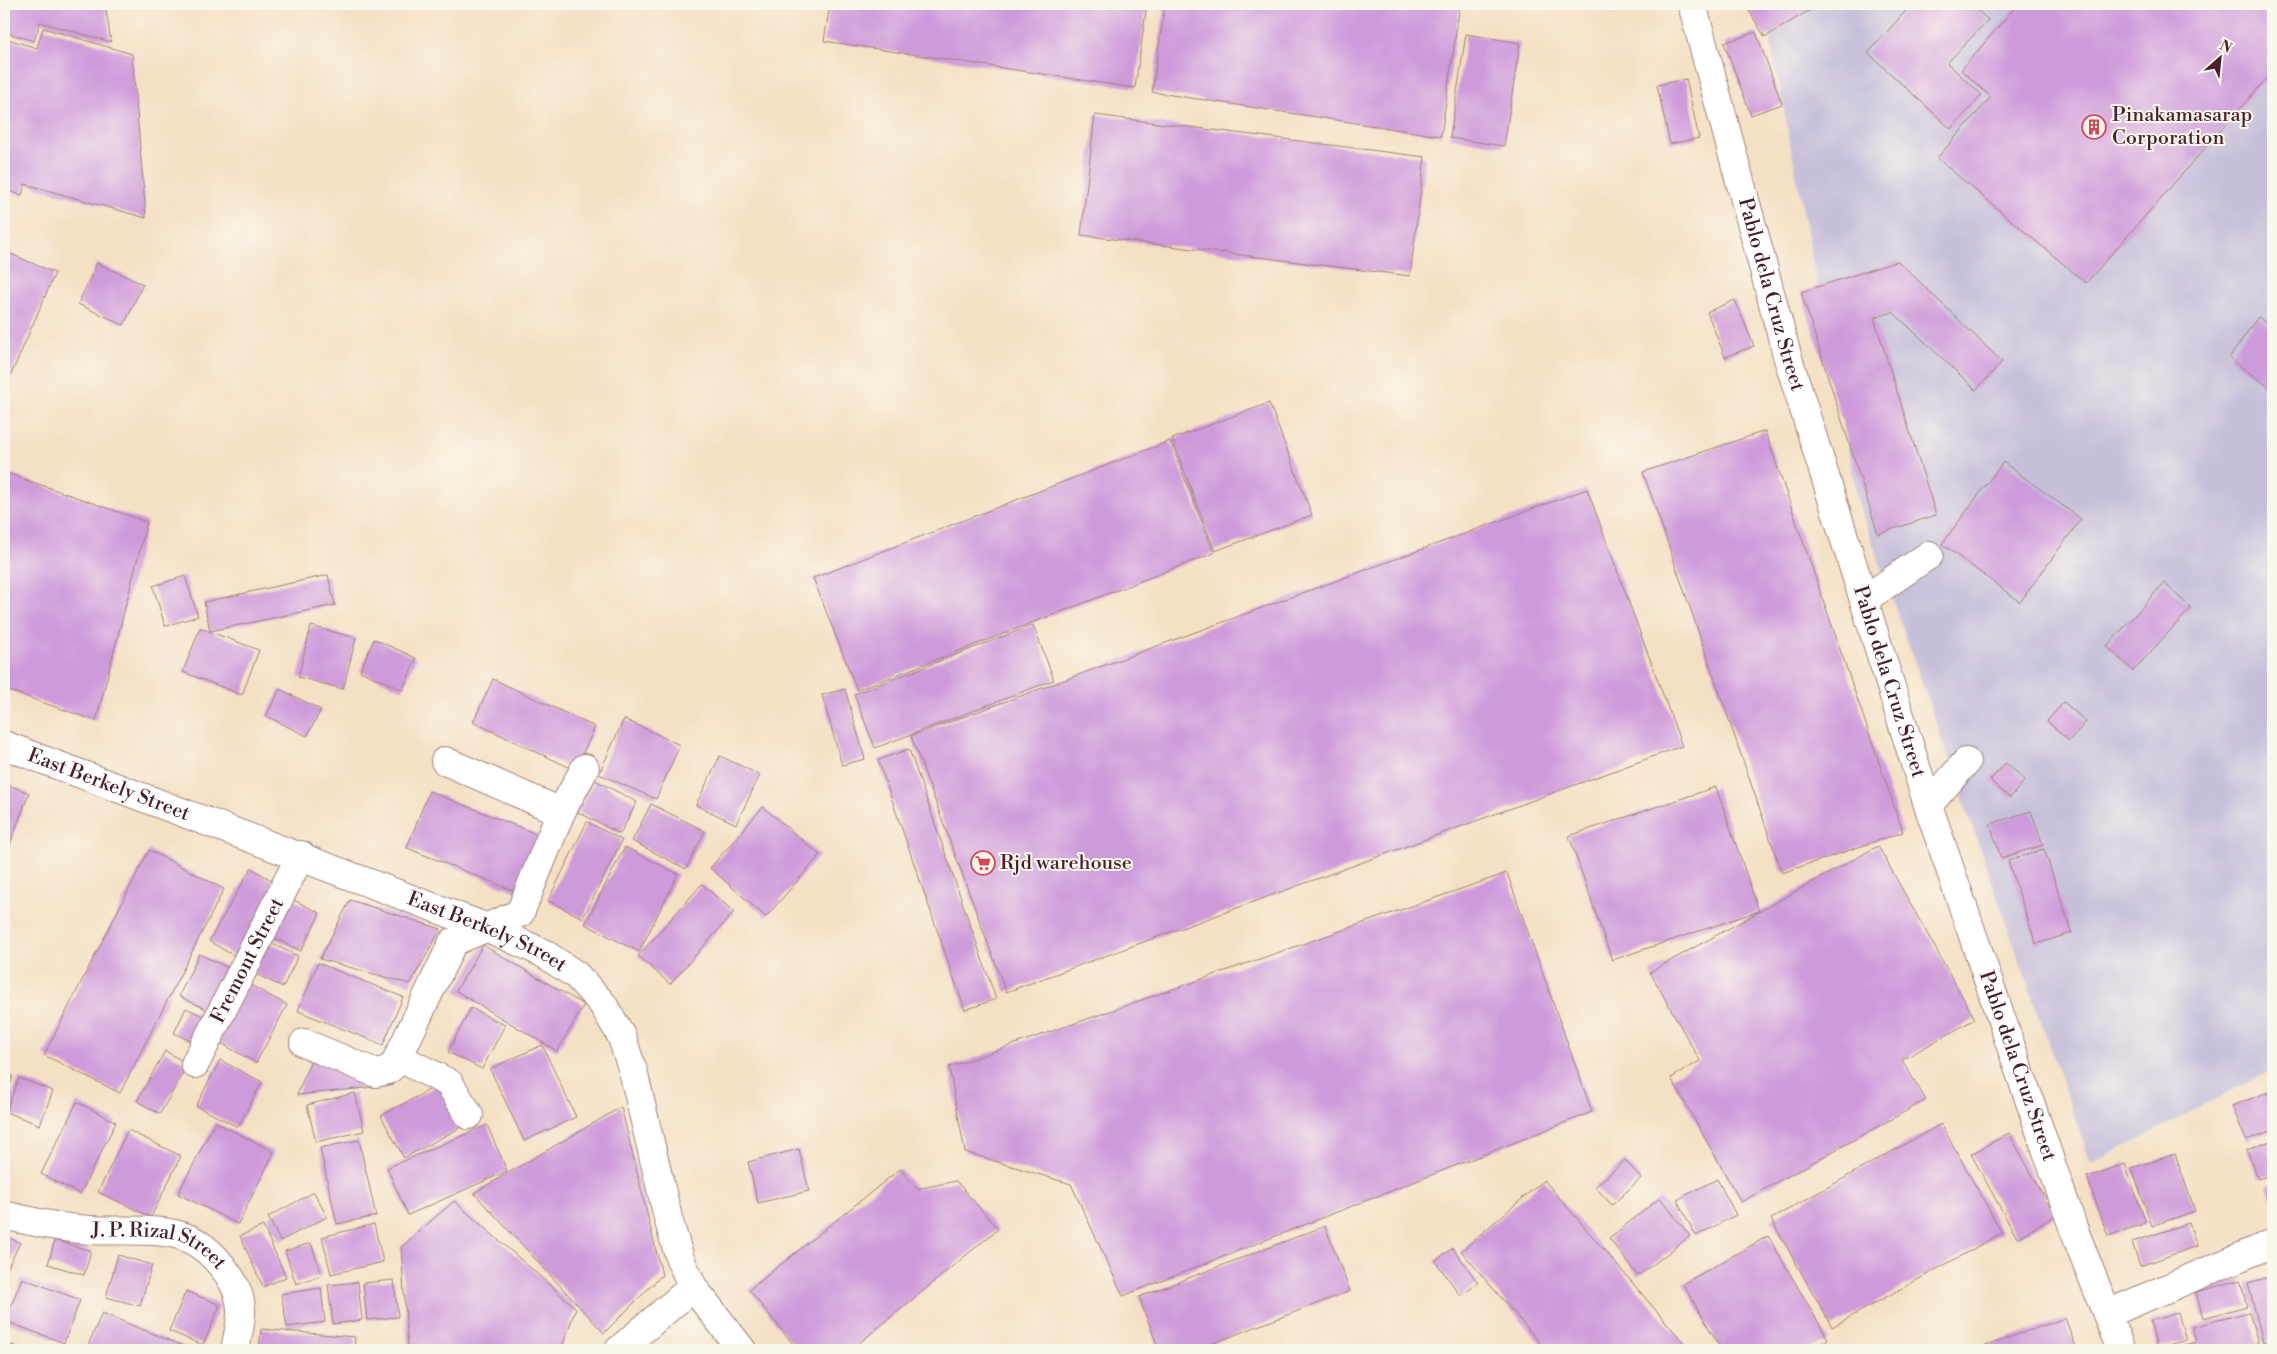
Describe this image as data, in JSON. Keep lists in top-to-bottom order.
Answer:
{
  "streets": {
    "street": [
      "Pablo dela Cruz Street",
      "East Berkely Street",
      "Fremont Street",
      "J. P. Rizal Street"
    ]
  },
  "crossings": [
    ["East Berkely Street", "Fremont Street"]
  ],
  "places": {
    "building": ["Pinakamasarap Corporation"],
    "supermarket": ["Rjd warehouse"]
  },
  "north": "top right"
}
